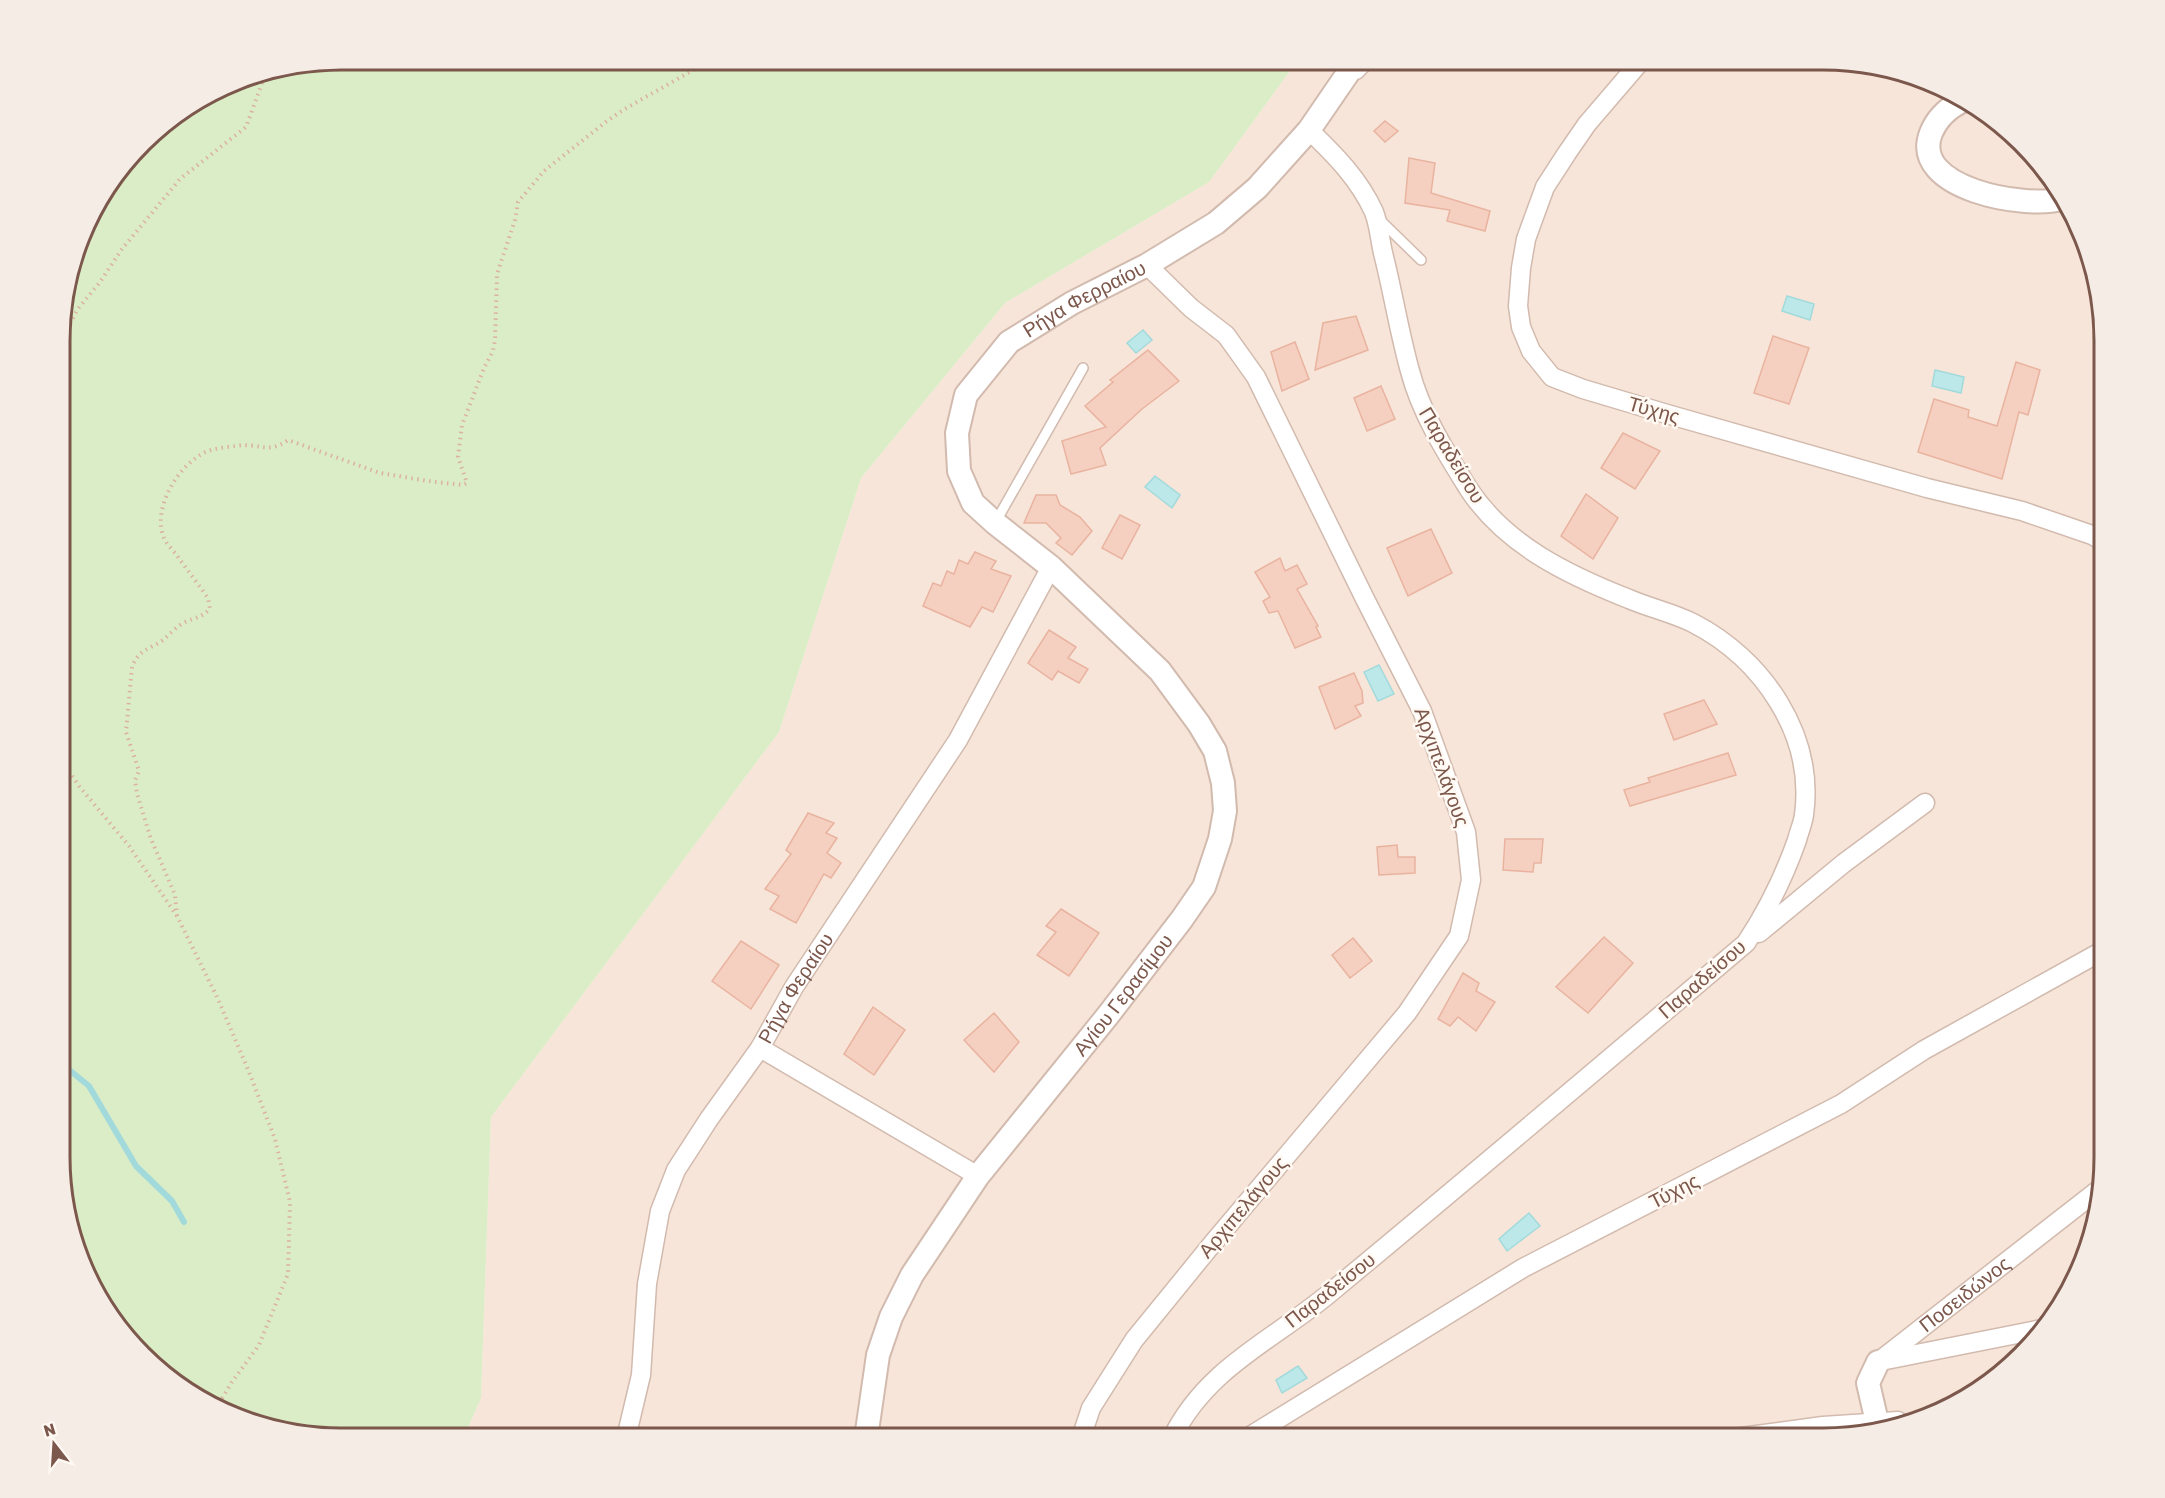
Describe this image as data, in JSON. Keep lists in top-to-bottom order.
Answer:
{
  "streets": {
    "street": [
      "Ρήγα Φερραίου",
      "Τύχης",
      "Παραδείσου",
      "Αρχιπελάγους",
      "Ρήγα Φεραίου",
      "Αγίου Γερασίμου",
      "Ποσειδώνος"
    ]
  },
  "crossings": [
    ["Ρήγα Φερραίου", "Παραδείσου"],
    ["Ρήγα Φερραίου", "Αρχιπελάγους"],
    ["Ρήγα Φερραίου", "Ρήγα Φεραίου"],
    ["Ρήγα Φερραίου", "Αγίου Γερασίμου"],
    ["Ρήγα Φεραίου", "Αγίου Γερασίμου"]
  ],
  "north": "top"
}
